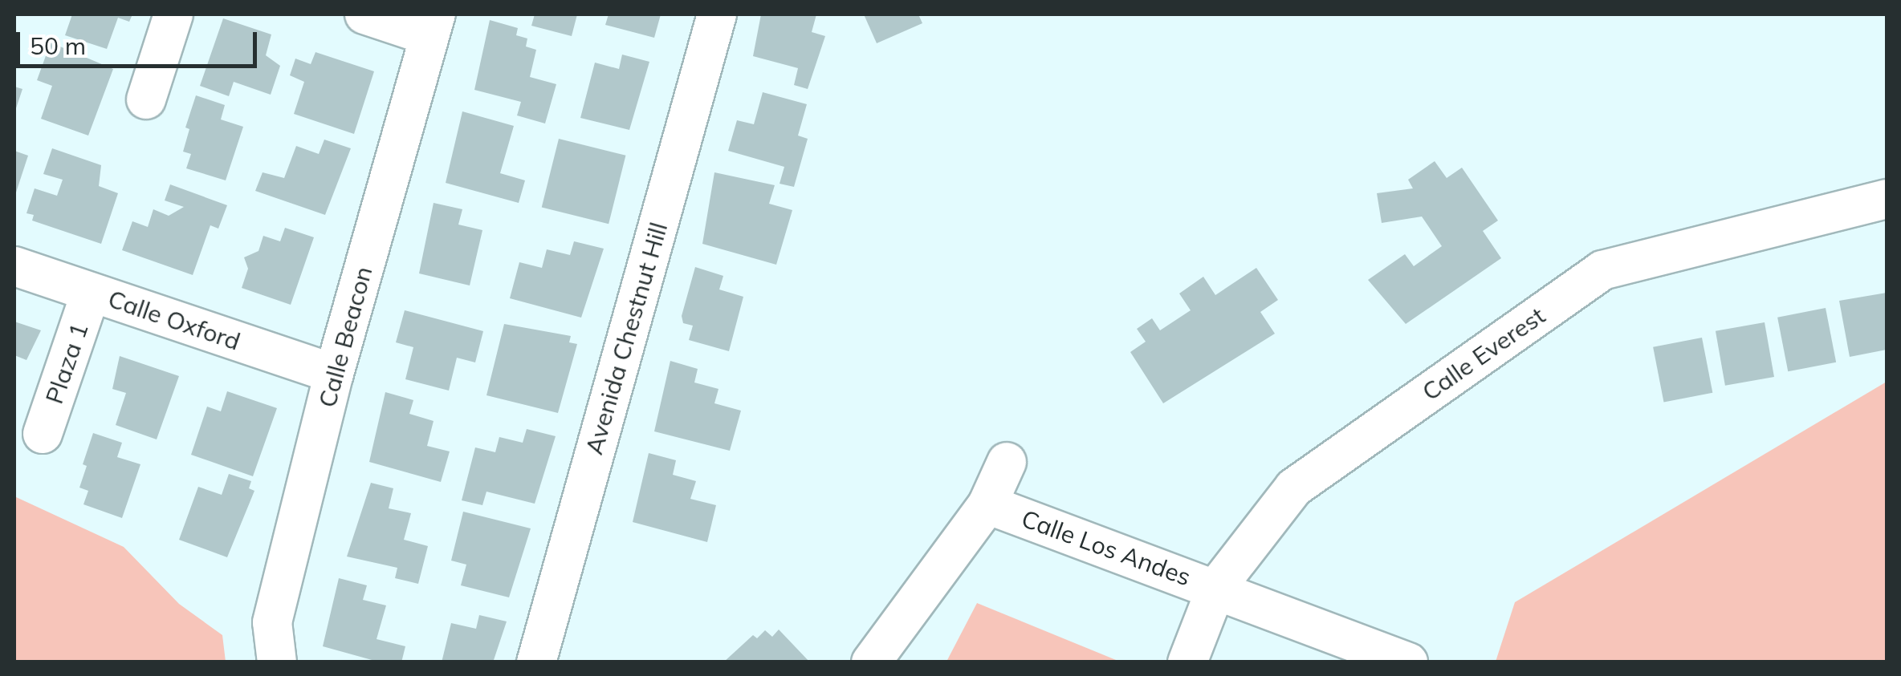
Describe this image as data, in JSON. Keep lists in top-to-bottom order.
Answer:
{
  "streets": {
    "street": [
      "Calle Oxford",
      "Calle Beacon",
      "Avenida Chestnut Hill",
      "Calle Everest",
      "Plaza 1",
      "Calle Los Andes"
    ]
  },
  "crossings": [
    ["Calle Oxford", "Calle Beacon"],
    ["Calle Oxford", "Plaza 1"],
    ["Calle Everest", "Calle Los Andes"]
  ],
  "scale_bar": "50 m"
}
